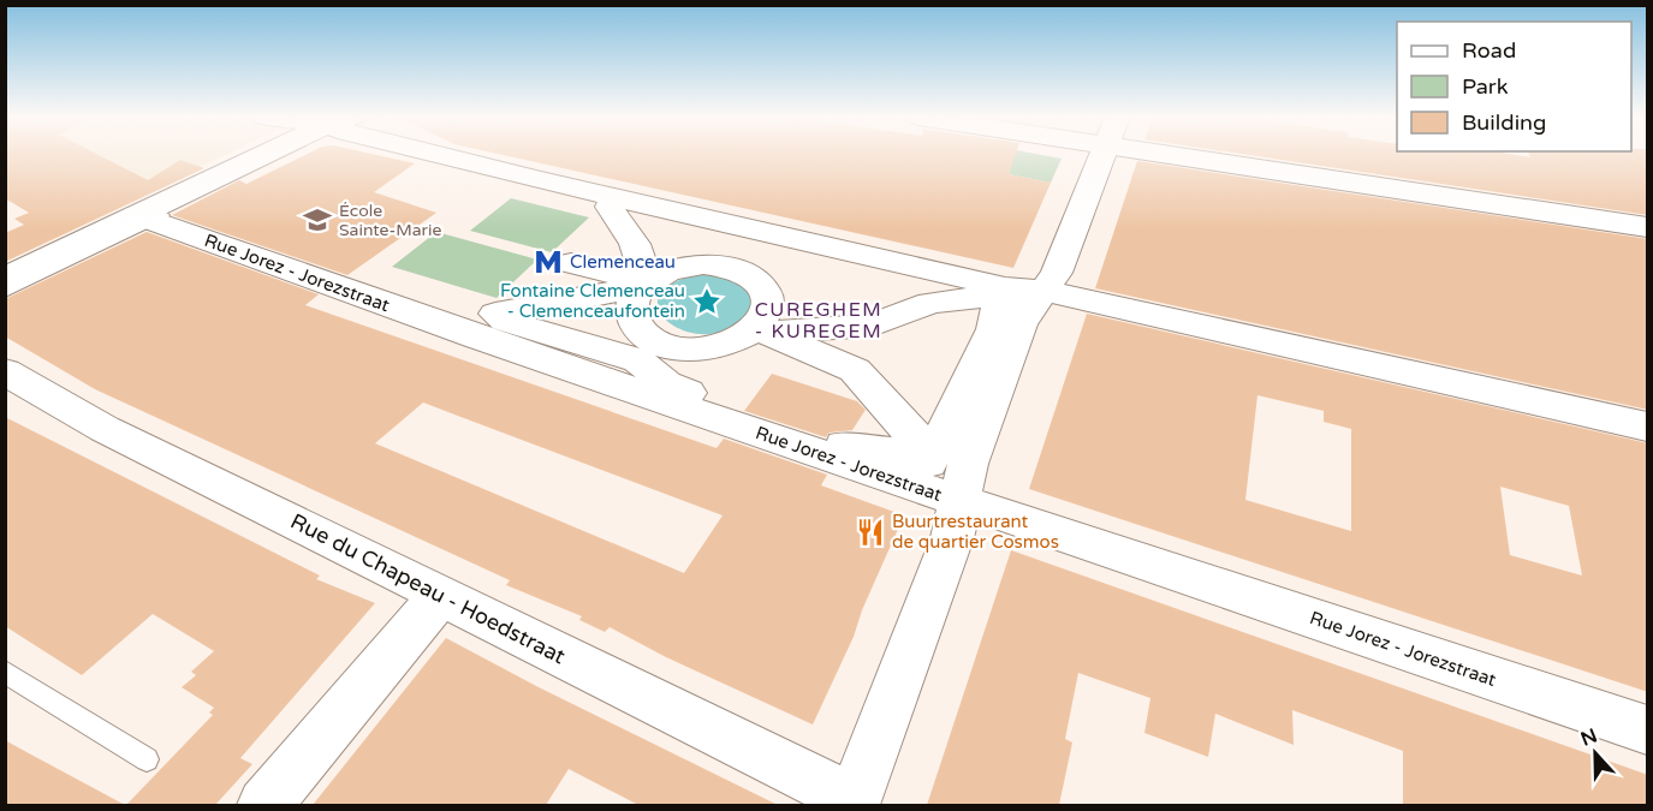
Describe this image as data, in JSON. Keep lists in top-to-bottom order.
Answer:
{
  "streets": {
    "street": ["Rue Jorez - Jorezstraat", "Rue du Chapeau - Hoedstraat"]
  },
  "districts": ["CUREGHEM - KUREGEM"],
  "places": {
    "school or university": ["École Sainte-Marie"],
    "metro station": ["Clemenceau"],
    "place": ["Fontaine Clemenceau - Clemenceaufontein"],
    "restaurant": ["Buurtrestaurant de quartier Cosmos"]
  },
  "legend": ["Road", "Park", "Building"],
  "north": "top"
}
